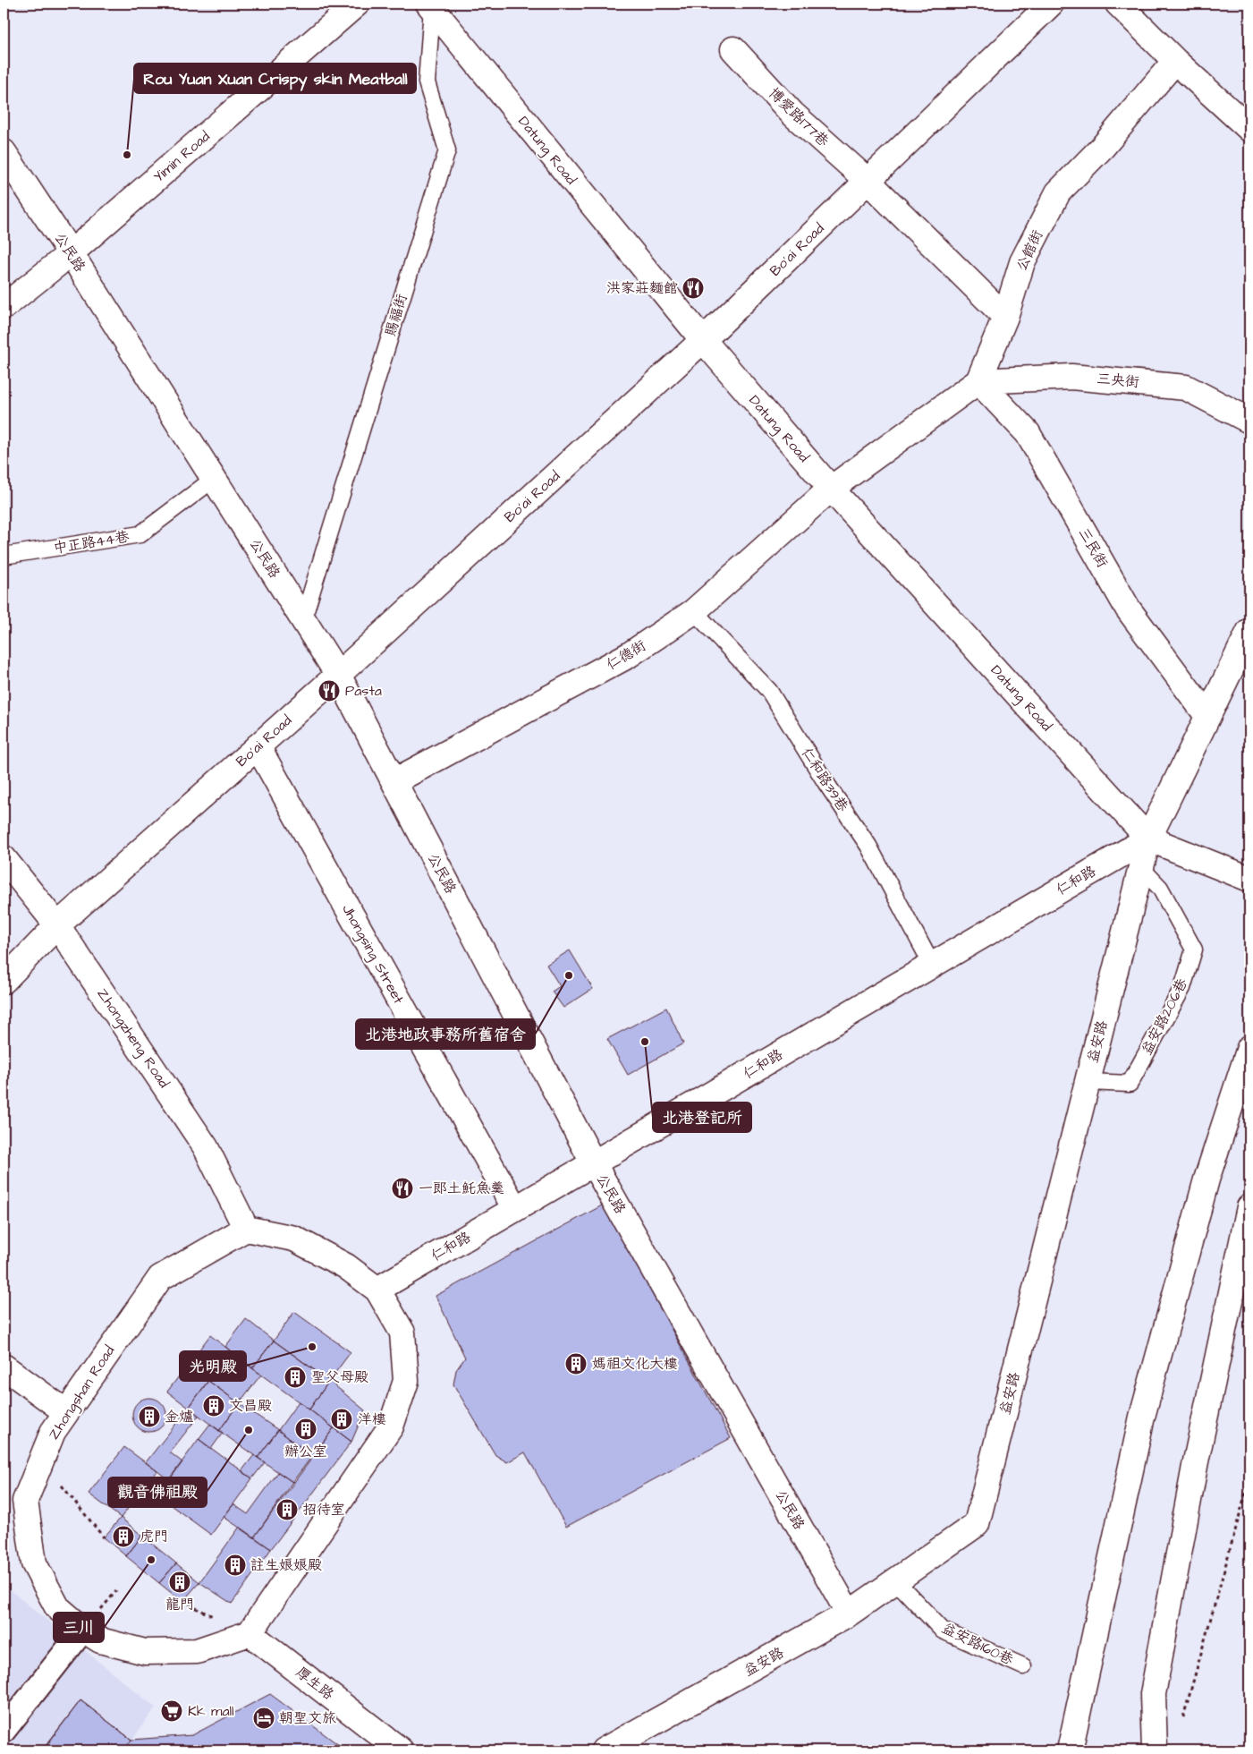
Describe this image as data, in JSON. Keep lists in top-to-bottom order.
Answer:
{
  "streets": {
    "street": [
      "博愛路177巷",
      "Datung Road",
      "Yimin Road",
      "Bo'ai Road",
      "公館街",
      "公民路",
      "三央街",
      "三民街",
      "仁德街",
      "仁和路",
      "Jhongsing Street",
      "Zhongzheng Road",
      "益安路",
      "Zhongshan Road",
      "厚生路"
    ],
    "lane": [
      "賜福街",
      "中正路44巷",
      "仁和路39巷",
      "益安路206巷",
      "益安路160巷"
    ]
  },
  "crossings": [
    ["博愛路177巷", "Bo'ai Road"],
    ["博愛路177巷", "公館街"],
    ["Datung Road", "Bo'ai Road"],
    ["Datung Road", "賜福街"],
    ["Datung Road", "仁德街"],
    ["Datung Road", "仁和路"],
    ["Datung Road", "益安路"],
    ["Yimin Road", "公民路"],
    ["Bo'ai Road", "公民路"],
    ["Bo'ai Road", "Jhongsing Street"],
    ["Bo'ai Road", "Zhongzheng Road"],
    ["公館街", "三央街"],
    ["公館街", "三民街"],
    ["公民路", "賜福街"],
    ["公民路", "中正路44巷"],
    ["公民路", "仁德街"],
    ["公民路", "仁和路"],
    ["公民路", "益安路"],
    ["三央街", "三民街"],
    ["仁德街", "仁和路39巷"],
    ["仁和路39巷", "仁和路"],
    ["仁和路", "Jhongsing Street"],
    ["仁和路", "益安路"],
    ["益安路206巷", "益安路"],
    ["Zhongzheng Road", "Zhongshan Road"],
    ["益安路", "益安路160巷"],
    ["Zhongshan Road", "厚生路"]
  ],
  "places": {
    "other": [
      "Rou Yuan Xuan Crispy skin Meatball",
      "北港地政事務所舊宿舍",
      "北港登記所",
      "光明殿",
      "觀音佛祖殿",
      "三川"
    ],
    "restaurant": ["洪家莊麵館", "Pasta", "一郎土魠魚羹"],
    "building": [
      "媽祖文化大樓",
      "聖父母殿",
      "文昌殿",
      "金爐",
      "洋樓",
      "辦公室",
      "招待室",
      "虎門",
      "註生娘娘殿",
      "龍門"
    ],
    "supermarket": ["Kk mall"],
    "hotel": ["朝聖文旅"]
  }
}
